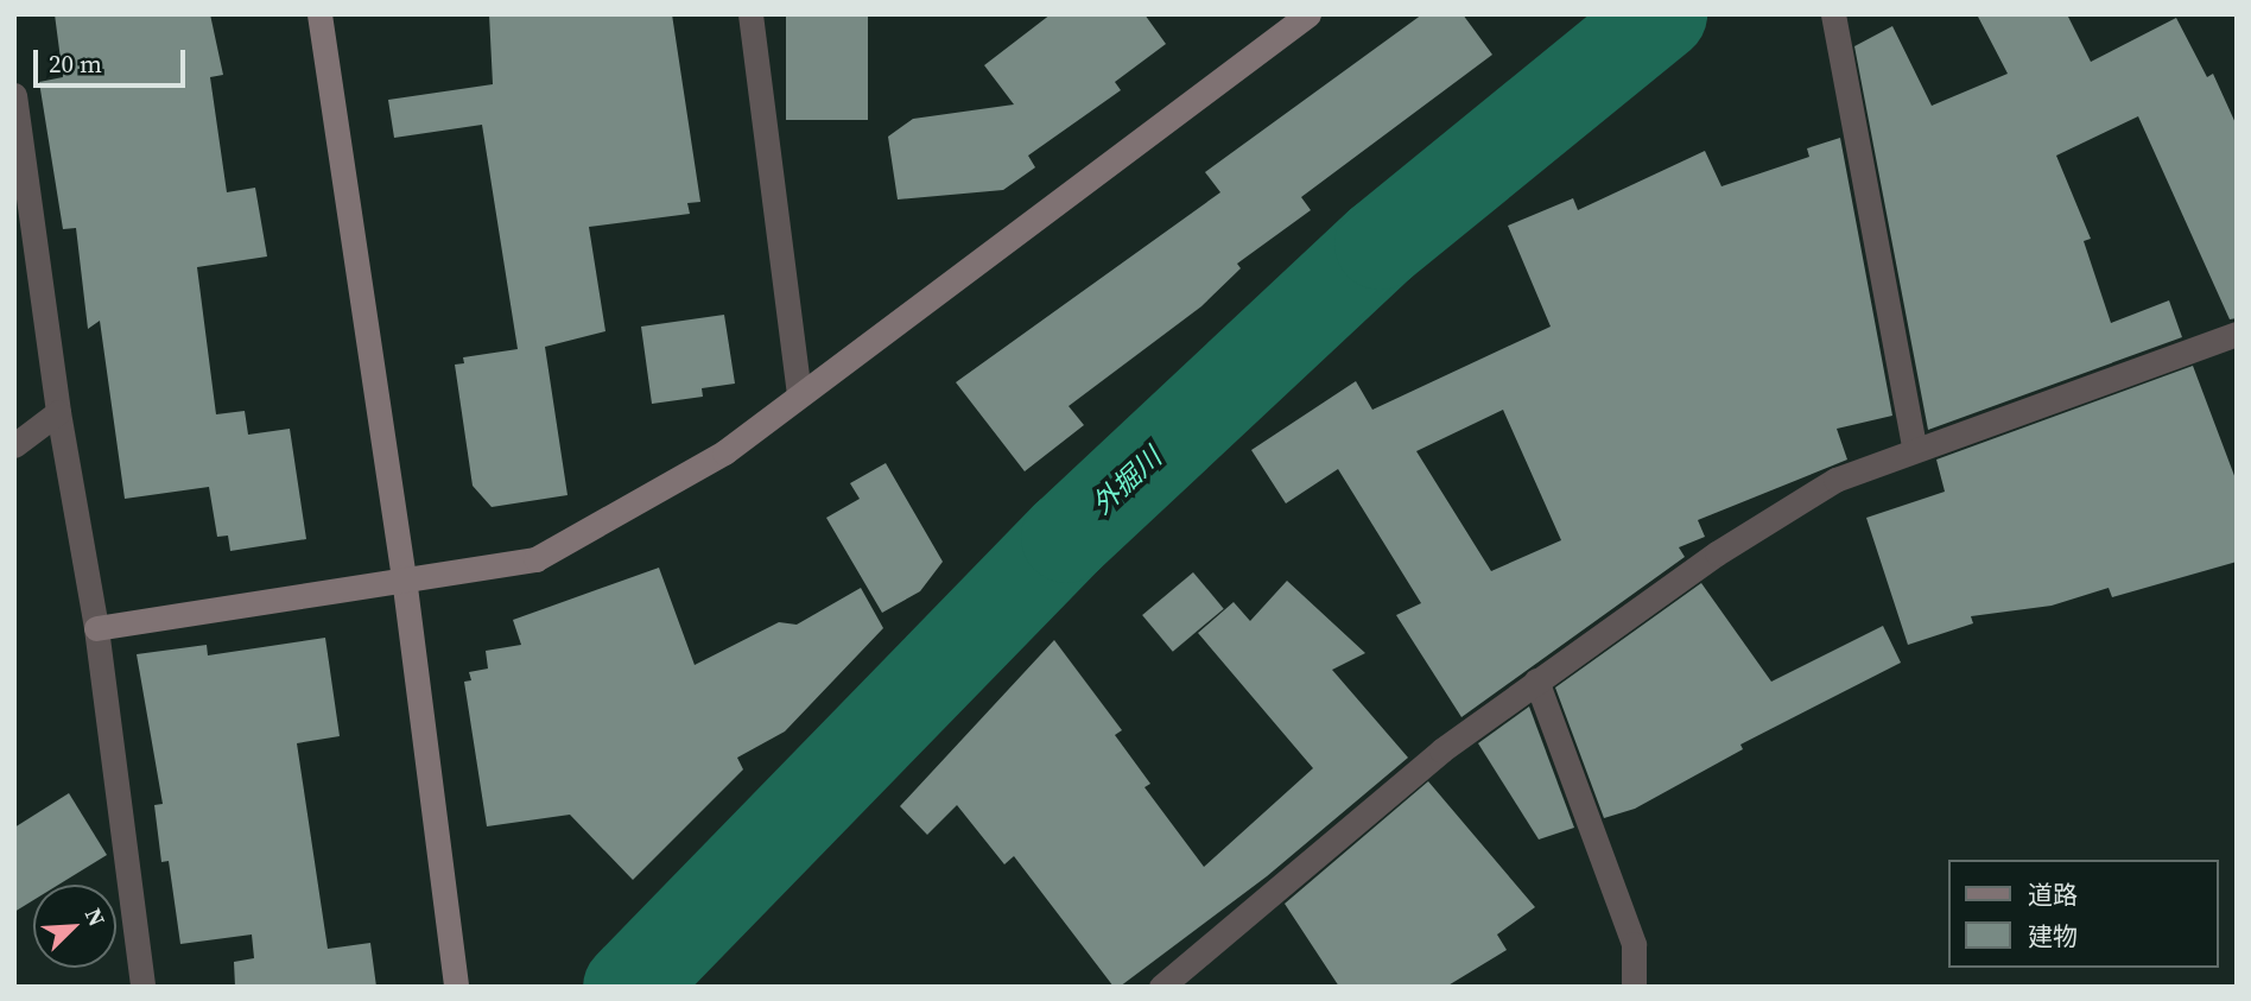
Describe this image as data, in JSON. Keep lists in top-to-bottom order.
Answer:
{
  "water": ["外掘川"],
  "legend": ["道路", "建物"],
  "scale_bar": "20 m",
  "north": "top right"
}
